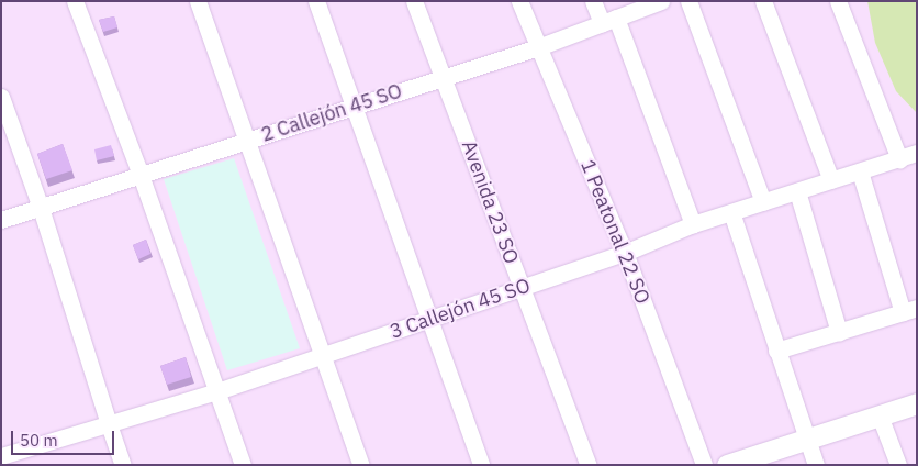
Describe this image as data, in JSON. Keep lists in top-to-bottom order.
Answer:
{
  "streets": {
    "street": [
      "2 Callejón 45 SO",
      "Avenida 23 SO",
      "1 Peatonal 22 SO",
      "3 Callejón 45 SO"
    ]
  },
  "crossings": [
    ["2 Callejón 45 SO", "Avenida 23 SO"],
    ["2 Callejón 45 SO", "1 Peatonal 22 SO"],
    ["Avenida 23 SO", "3 Callejón 45 SO"],
    ["1 Peatonal 22 SO", "3 Callejón 45 SO"]
  ],
  "scale_bar": "50 m"
}
